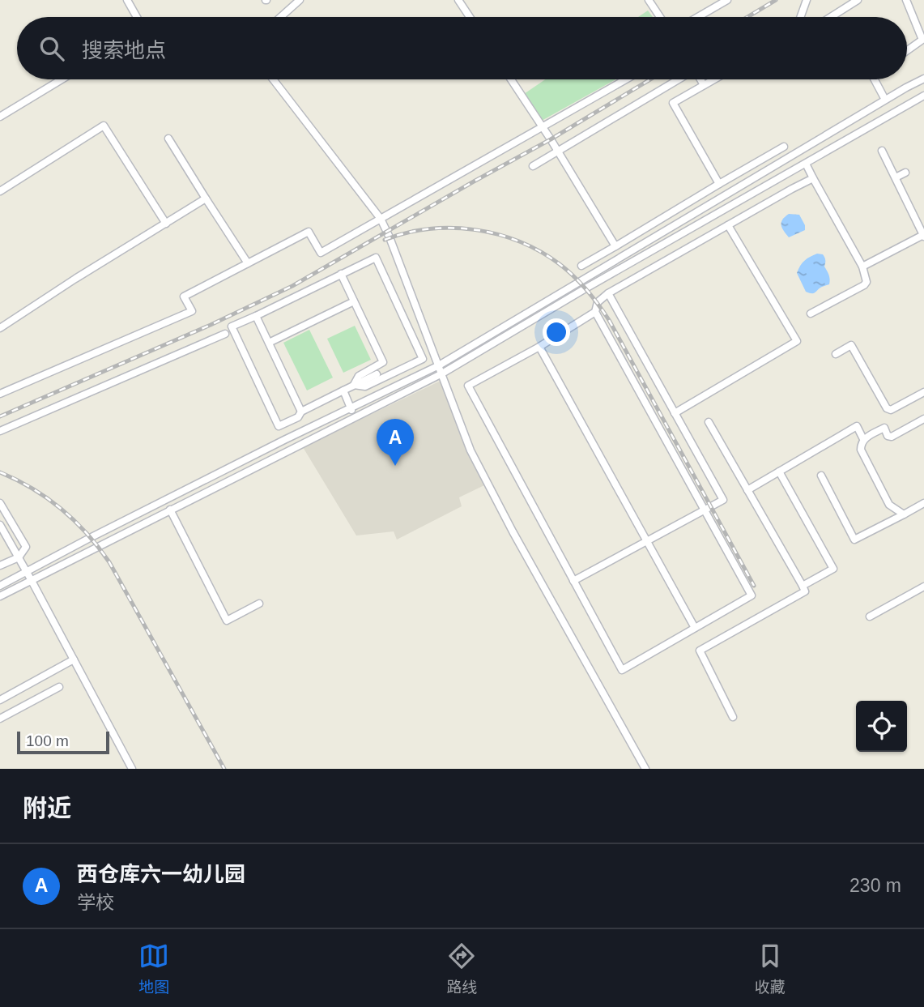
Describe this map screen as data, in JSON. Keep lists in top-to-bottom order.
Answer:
{
  "scale_bar": "100 m",
  "page": {
    "search": "搜索地点",
    "pins": "A",
    "scale": "100 m",
    "heading": "附近",
    "list": [
      {
        "mark": "A",
        "name": "西仓库六一幼儿园",
        "note": "学校",
        "value": "230 m"
      }
    ],
    "nav": ["地图", "路线", "收藏"]
  }
}
